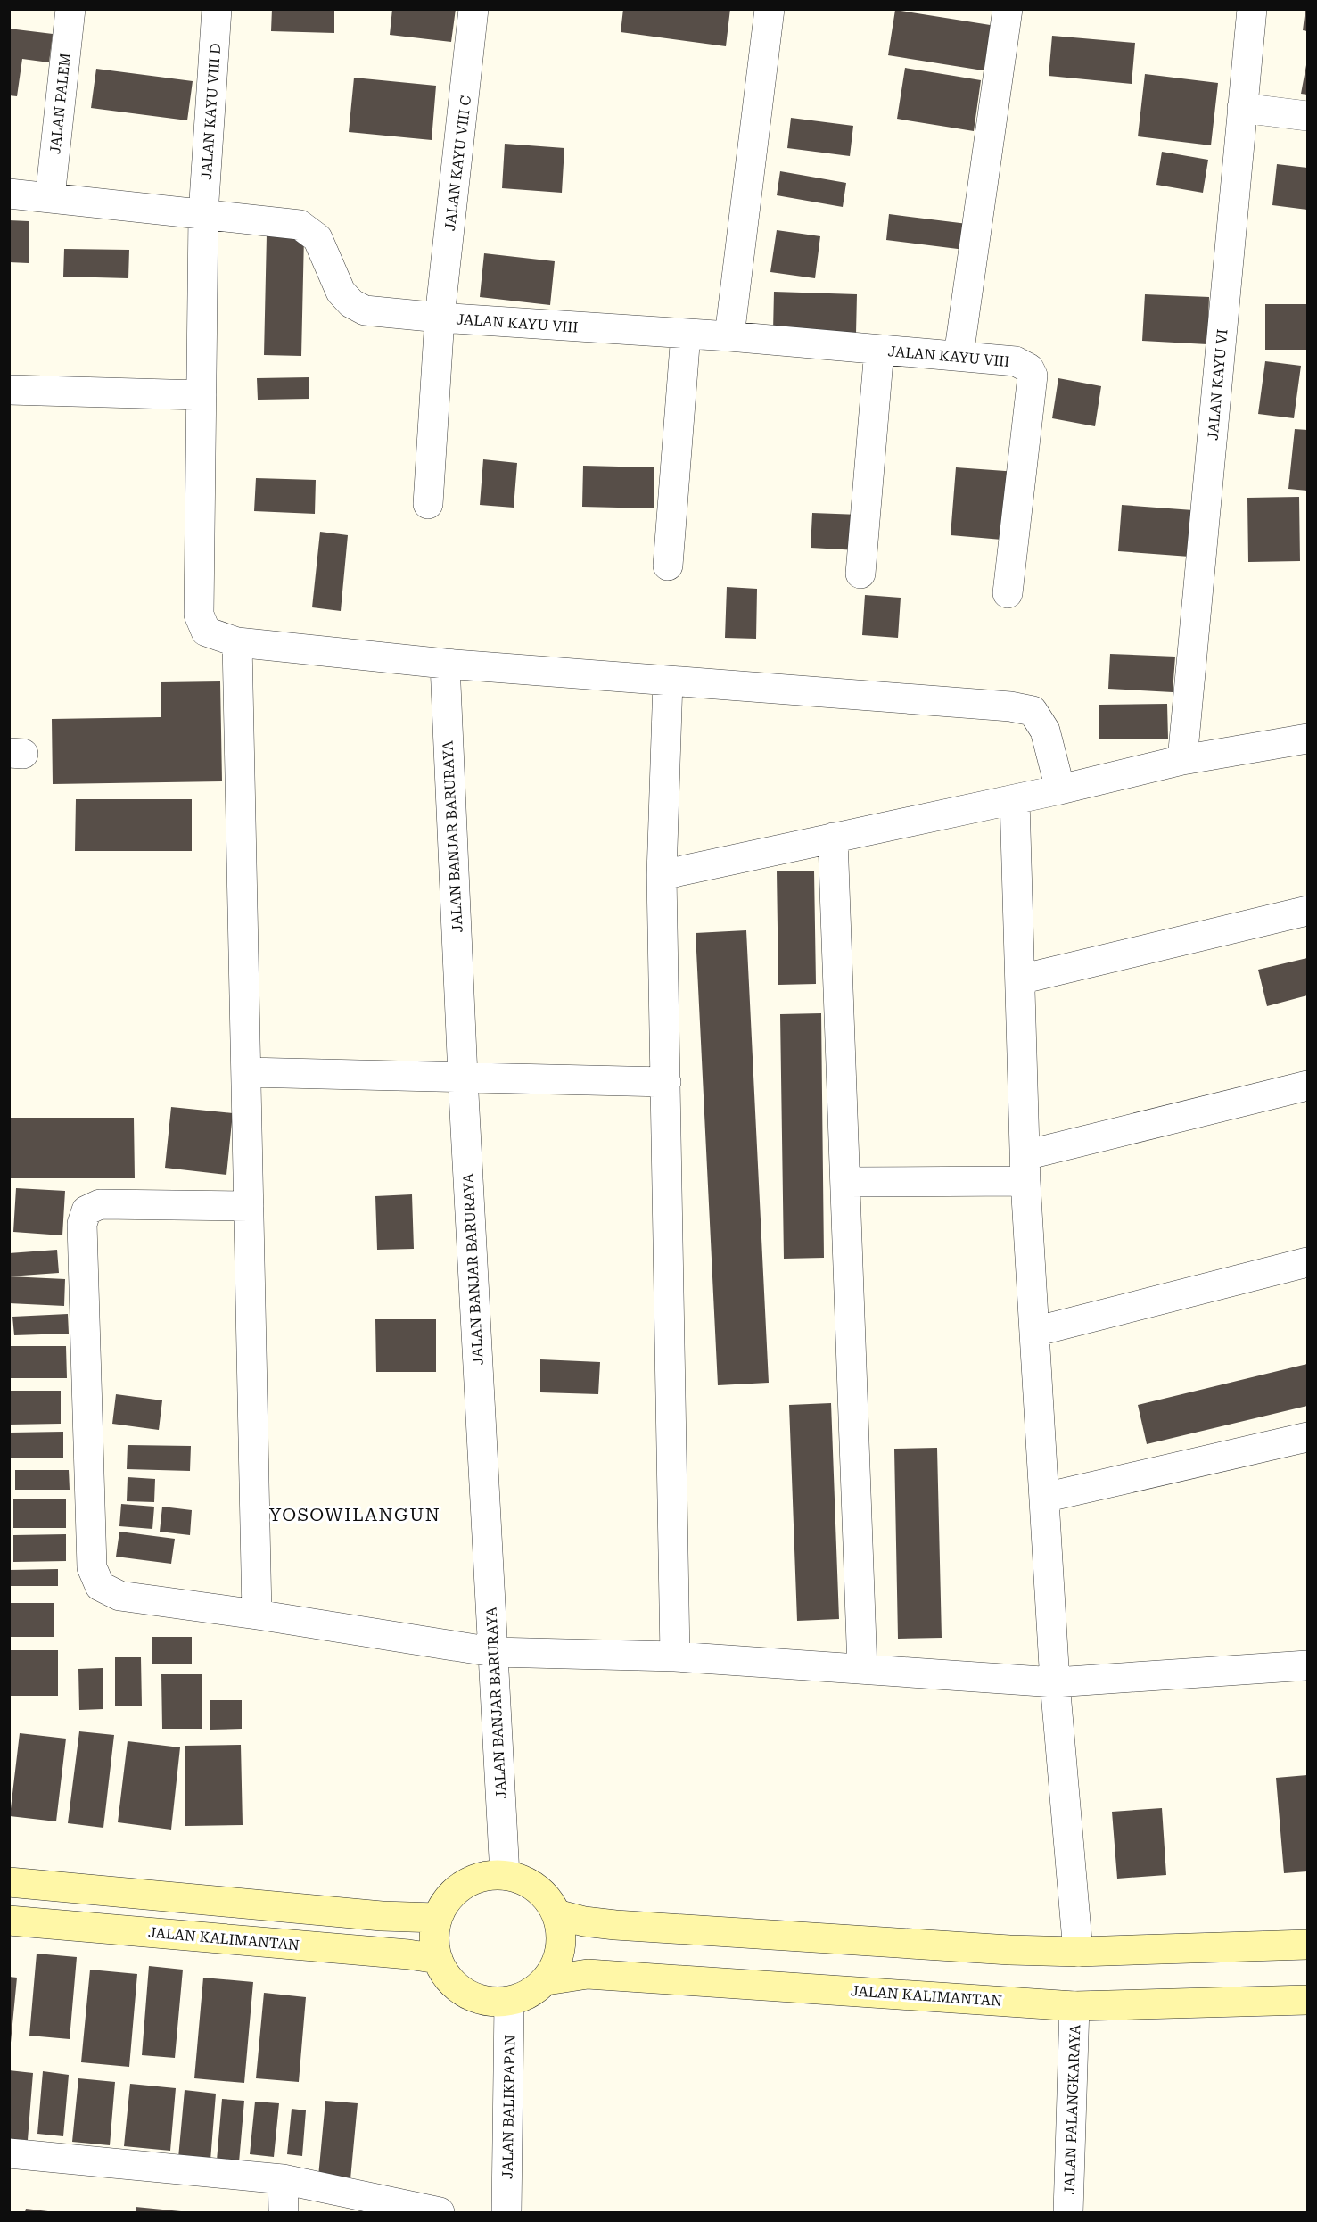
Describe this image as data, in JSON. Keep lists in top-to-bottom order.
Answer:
{
  "streets": {
    "main road": ["JALAN KALIMANTAN"],
    "street": [
      "JALAN PALEM",
      "JALAN KAYU VIII D",
      "JALAN KAYU VIII C",
      "JALAN KAYU VIII",
      "JALAN KAYU VI",
      "JALAN BANJAR BARURAYA",
      "JALAN BALIKPAPAN",
      "JALAN PALANGKARAYA"
    ]
  },
  "crossings": [
    ["JALAN PALEM", "JALAN KAYU VIII"],
    ["JALAN KAYU VIII D", "JALAN KAYU VIII"],
    ["JALAN KAYU VIII D", "JALAN BANJAR BARURAYA"],
    ["JALAN KAYU VIII C", "JALAN KAYU VIII"],
    ["JALAN BANJAR BARURAYA", "JALAN KALIMANTAN"],
    ["JALAN BANJAR BARURAYA", "JALAN BALIKPAPAN"],
    ["JALAN KALIMANTAN", "JALAN BALIKPAPAN"],
    ["JALAN KALIMANTAN", "JALAN PALANGKARAYA"]
  ],
  "districts": ["YOSOWILANGUN"]
}
